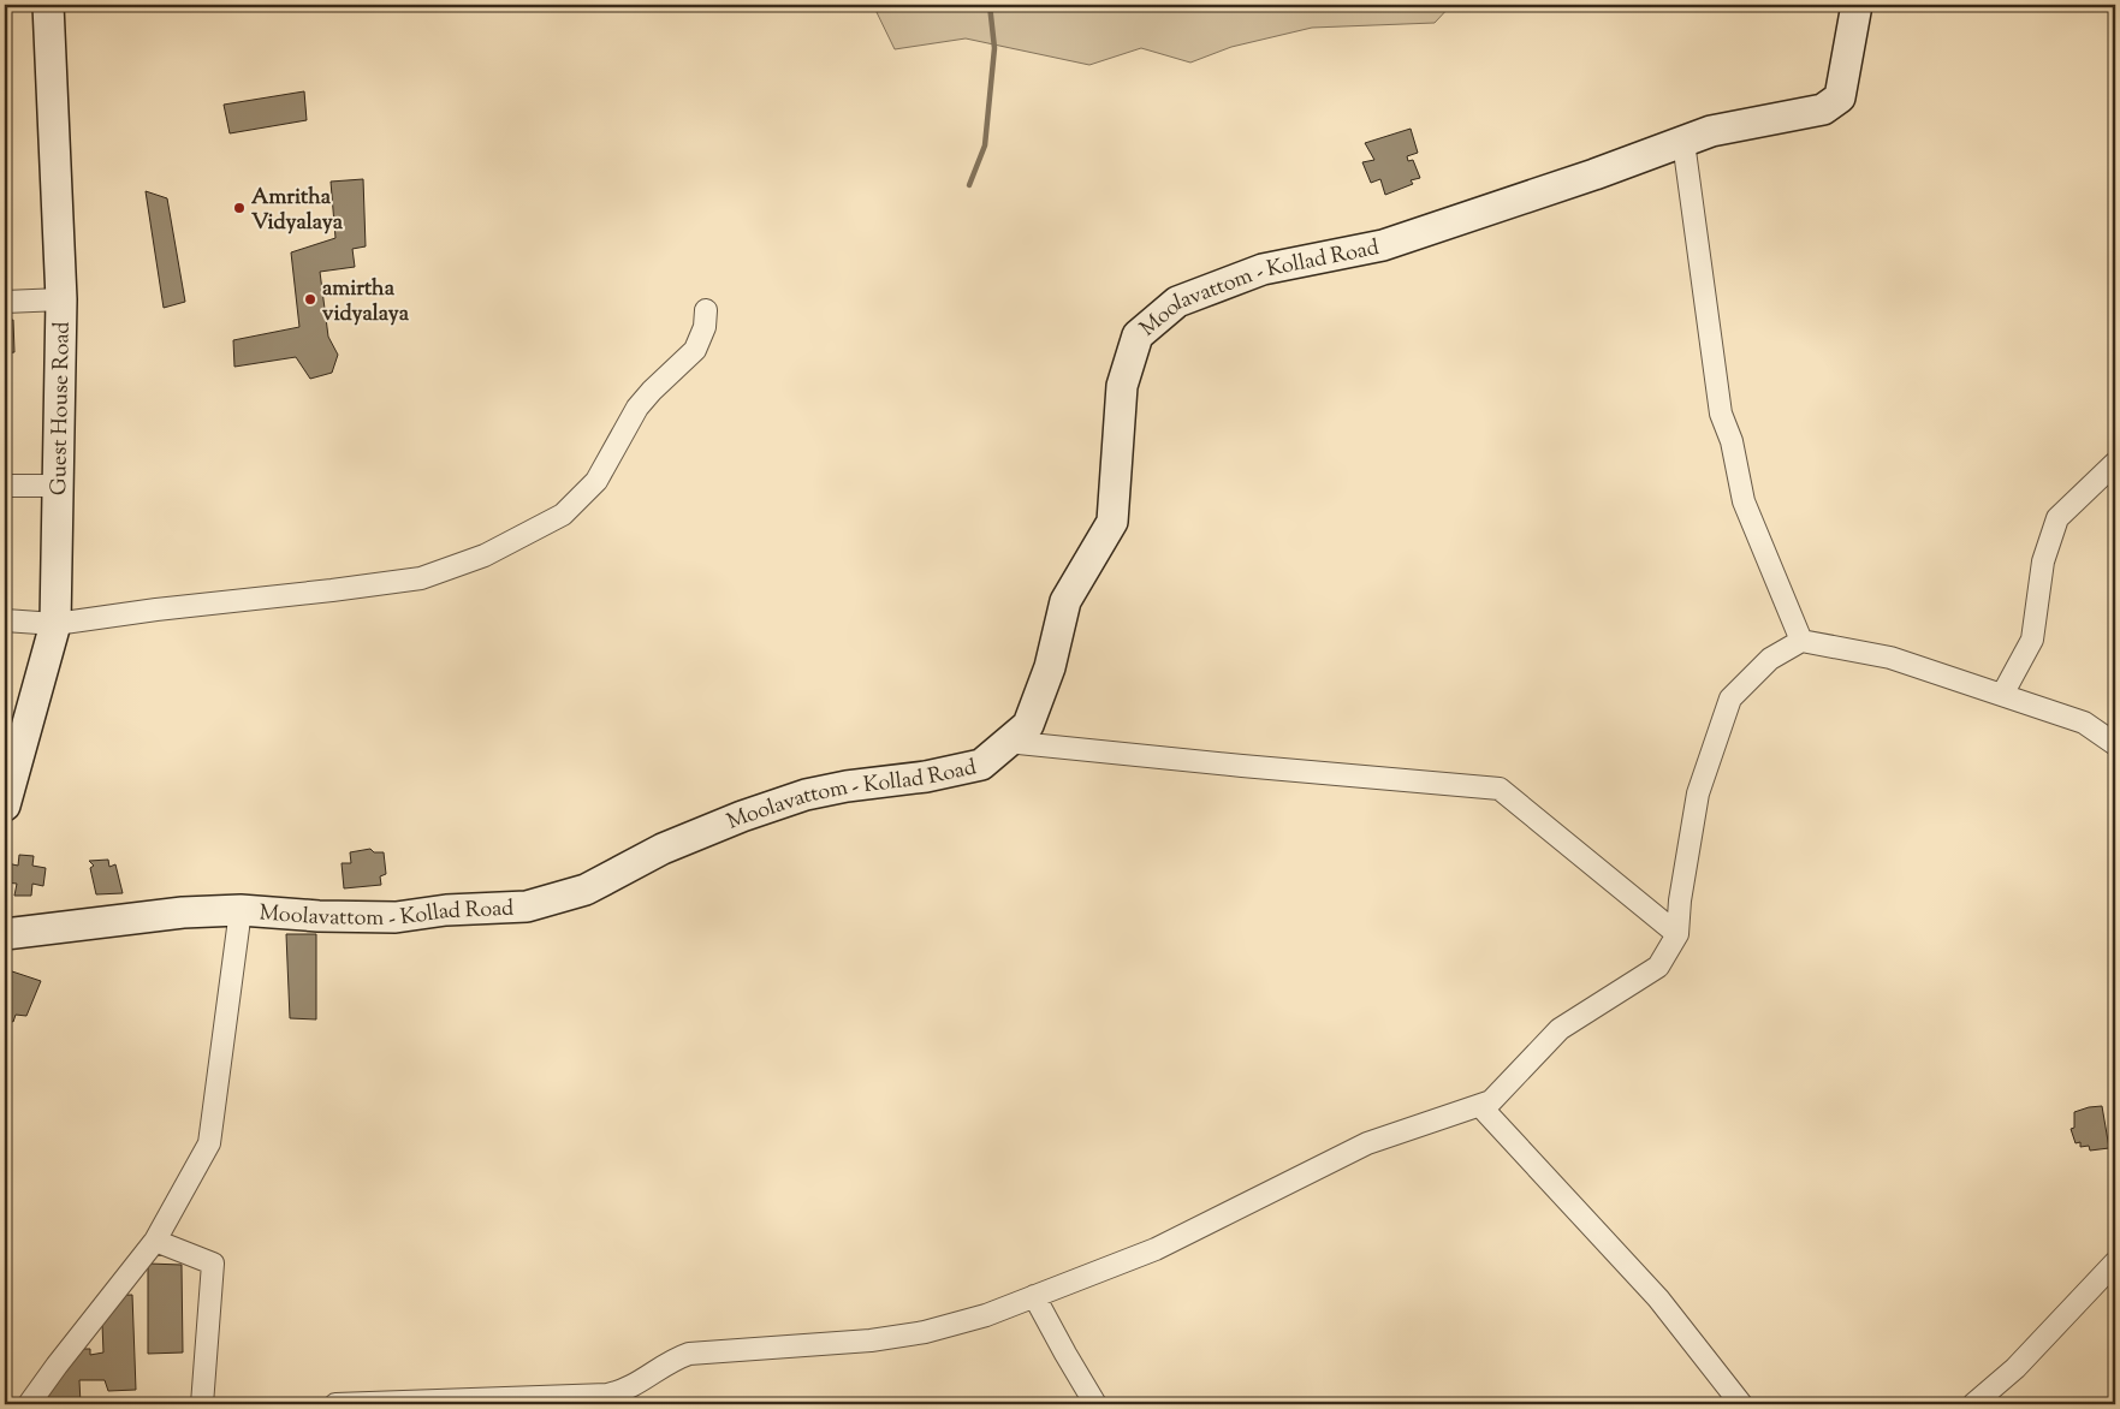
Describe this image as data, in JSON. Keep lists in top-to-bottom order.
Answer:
{
  "streets": {
    "main road": ["Moolavattom - Kollad Road", "Guest House Road"]
  },
  "places": ["Amritha Vidyalaya", "amirtha vidyalaya"]
}
